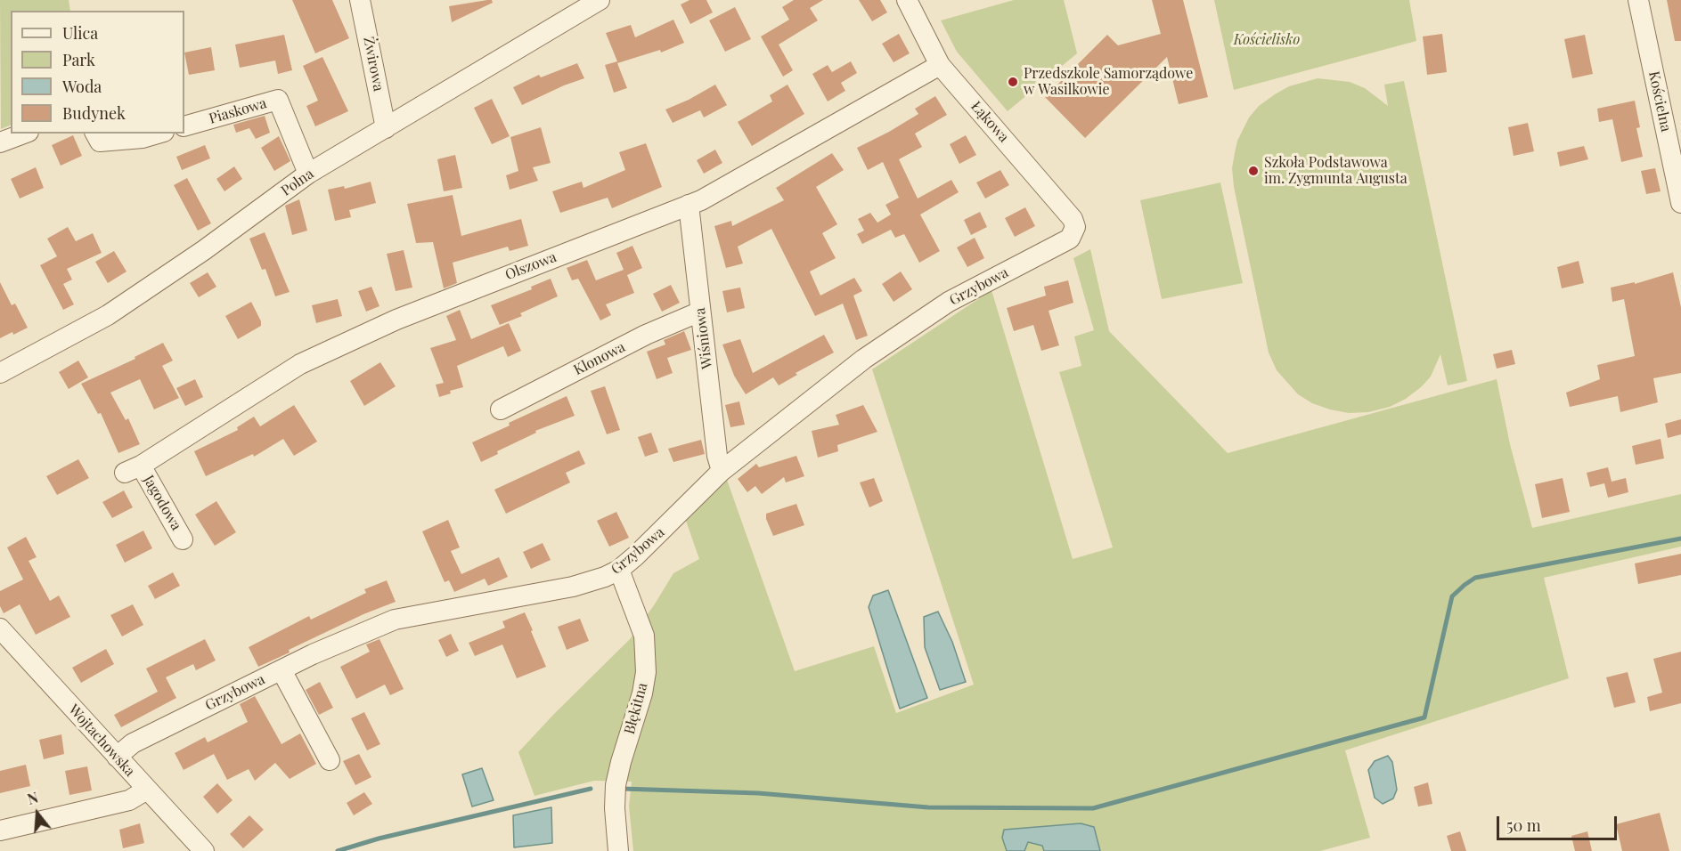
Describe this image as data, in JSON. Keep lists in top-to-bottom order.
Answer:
{
  "streets": {
    "street": [
      "Żwirowa",
      "Kościelna",
      "Piaskowa",
      "Łąkowa",
      "Polna",
      "Olszowa",
      "Grzybowa",
      "Wiśniowa",
      "Klonowa",
      "Jagodowa",
      "Błękitna",
      "Wojtachowska"
    ]
  },
  "crossings": [
    ["Żwirowa", "Polna"],
    ["Piaskowa", "Polna"],
    ["Łąkowa", "Olszowa"],
    ["Łąkowa", "Grzybowa"],
    ["Olszowa", "Wiśniowa"],
    ["Olszowa", "Jagodowa"],
    ["Grzybowa", "Wiśniowa"],
    ["Grzybowa", "Błękitna"],
    ["Grzybowa", "Wojtachowska"],
    ["Wiśniowa", "Klonowa"]
  ],
  "parks": ["Kościelisko"],
  "places": ["Przedszkole Samorządowe w Wasilkowie", "Szkoła Podstawowa im. Zygmunta Augusta"],
  "legend": [
    "Ulica",
    "Park",
    "Woda",
    "Budynek"
  ],
  "scale_bar": "50 m",
  "north": "top"
}
